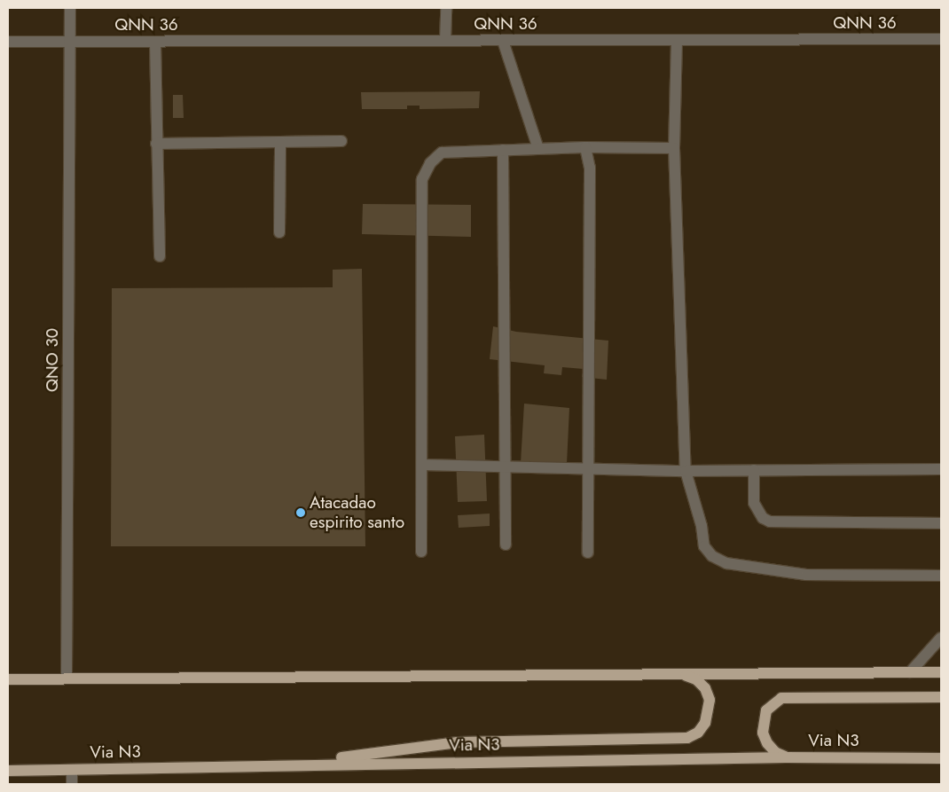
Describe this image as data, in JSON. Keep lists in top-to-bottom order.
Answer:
{
  "streets": {
    "main road": ["Via N3"],
    "street": ["QNN 36", "QNO 30"]
  },
  "crossings": [
    ["QNN 36", "QNO 30"]
  ],
  "places": ["Atacadao espirito santo"]
}
